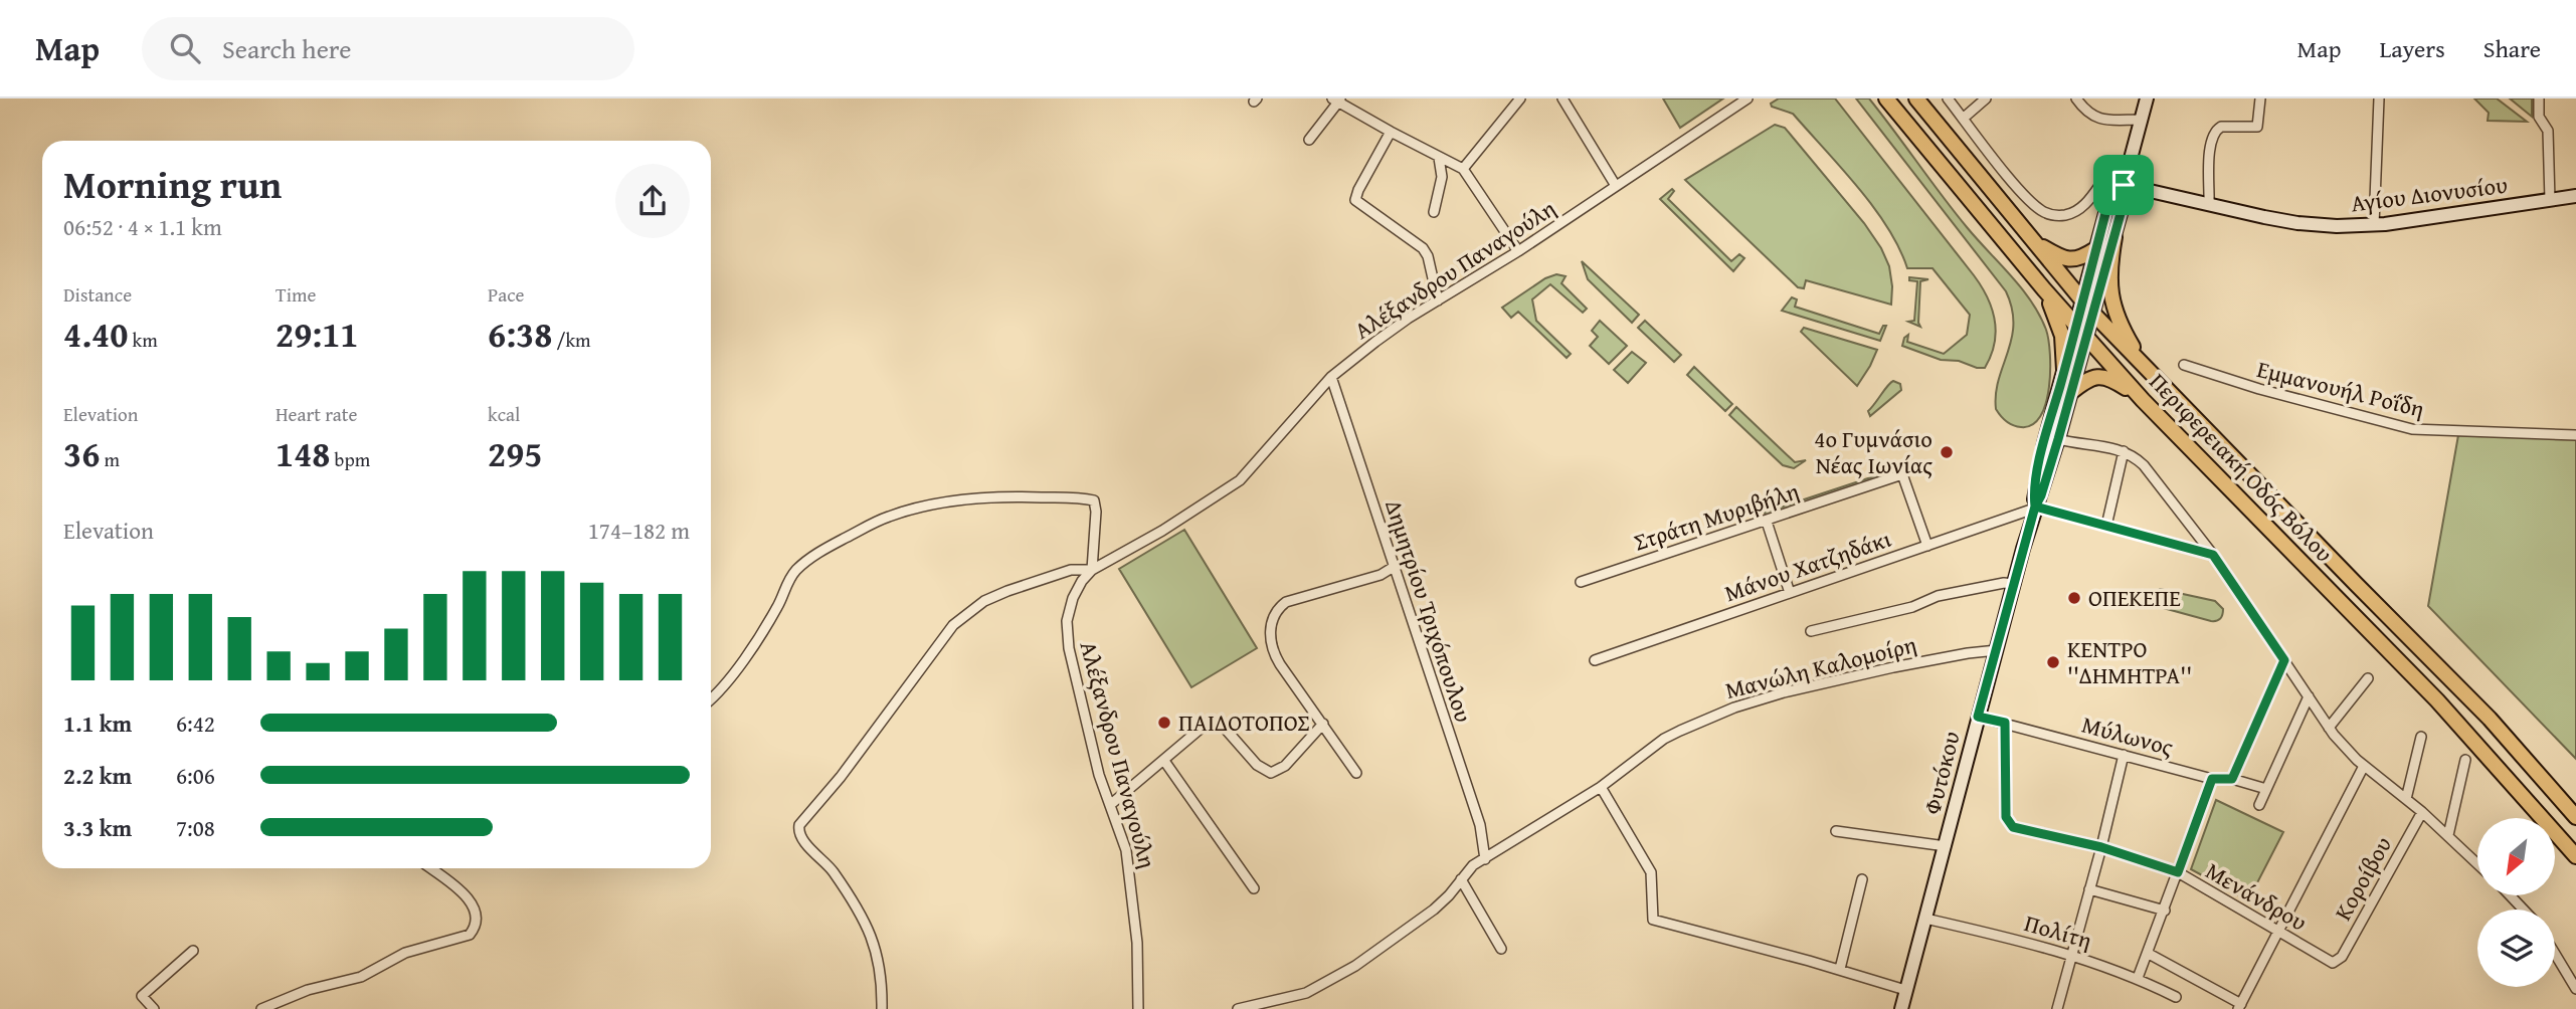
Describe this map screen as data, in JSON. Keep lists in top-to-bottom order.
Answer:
{
  "streets": {
    "main road": ["Περιφερειακή Οδός Βόλου"],
    "street": [
      "Αγίου Διονυσίου",
      "Αλέξανδρου Παναγούλη",
      "Εμμανουήλ Ροΐδη",
      "Στράτη Μυριβήλη",
      "Μάνου Χατζηδάκι",
      "Δημητρίου Τριχόπουλου",
      "Μανώλη Καλομοίρη",
      "Μύλωνος",
      "Φυτόκου",
      "Κοροίβου",
      "Μενάνδρου",
      "Πολίτη"
    ]
  },
  "crossings": [
    ["Αγίου Διονυσίου", "Φυτόκου"],
    ["Αλέξανδρου Παναγούλη", "Δημητρίου Τριχόπουλου"],
    ["Περιφερειακή Οδός Βόλου", "Φυτόκου"],
    ["Στράτη Μυριβήλη", "Μάνου Χατζηδάκι"],
    ["Μάνου Χατζηδάκι", "Φυτόκου"],
    ["Δημητρίου Τριχόπουλου", "Μανώλη Καλομοίρη"],
    ["Μανώλη Καλομοίρη", "Φυτόκου"],
    ["Μύλωνος", "Φυτόκου"],
    ["Μύλωνος", "Μενάνδρου"],
    ["Φυτόκου", "Πολίτη"],
    ["Κοροίβου", "Μενάνδρου"]
  ],
  "places": [
    "4ο Γυμνάσιο Νέας Ιωνίας",
    "ΟΠΕΚΕΠΕ",
    "ΚΕΝΤΡΟ ''ΔΗΜΗΤΡΑ''",
    "ΠΑΙΔΟΤΟΠΟΣ"
  ],
  "north": "bottom left",
  "page": {
    "header": "Map",
    "search": "Search here",
    "nav": ["Map", "Layers", "Share"],
    "heading": ["Morning run", "06:52 · 4 × 1.1 km"],
    "stats": [
      ["Distance", "4.40 km"],
      ["Time", "29:11"],
      ["Pace", "6:38 /km"],
      ["Elevation", "36 m"],
      ["Heart rate", "148 bpm"],
      ["kcal", "295"]
    ],
    "chart": ["Elevation", "174–182 m"],
    "list": [
      {
        "name": "1.1 km",
        "note": "6:42"
      },
      {
        "name": "2.2 km",
        "note": "6:06"
      },
      {
        "name": "3.3 km",
        "note": "7:08"
      }
    ]
  }
}
